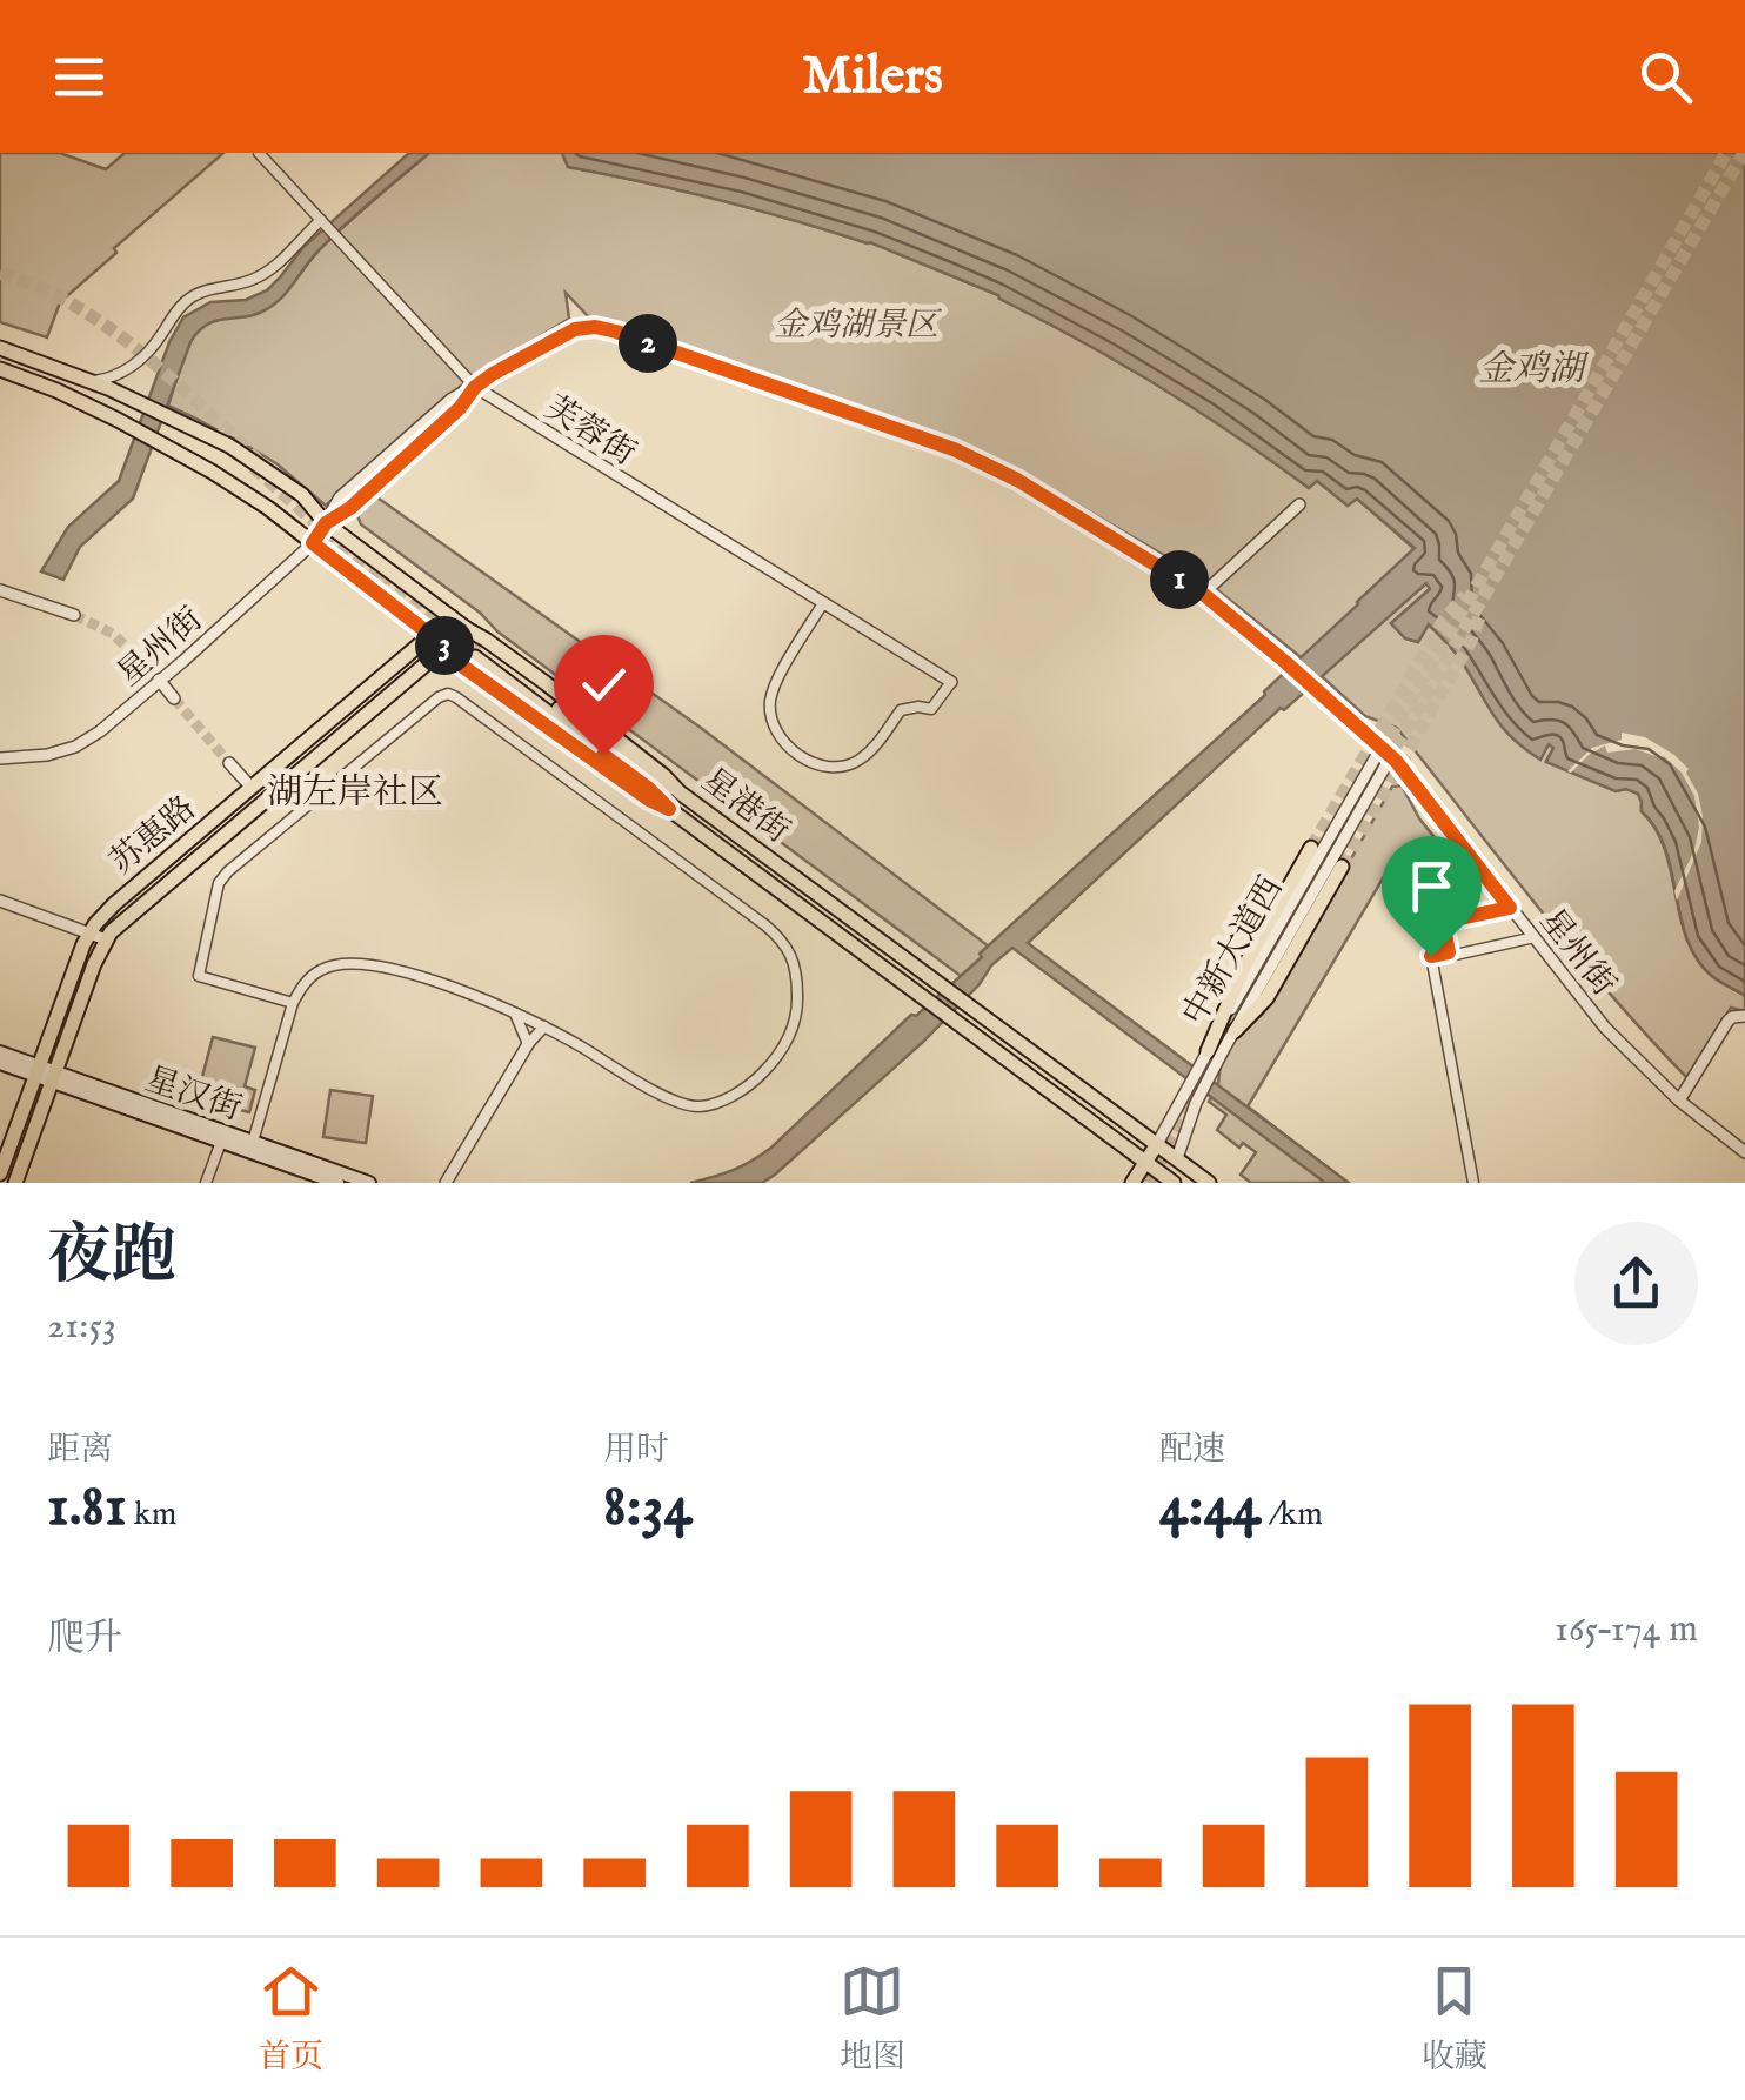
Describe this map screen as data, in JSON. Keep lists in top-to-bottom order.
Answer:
{
  "streets": {
    "main road": [
      "星港街",
      "苏惠路",
      "中新大道西",
      "星汉街"
    ],
    "street": ["芙蓉街", "星州街"]
  },
  "crossings": [
    ["芙蓉街", "星州街"],
    ["星州街", "星港街"],
    ["星州街", "中新大道西"],
    ["星港街", "苏惠路"],
    ["星港街", "中新大道西"],
    ["苏惠路", "星汉街"]
  ],
  "districts": ["湖左岸社区"],
  "water": ["金鸡湖"],
  "parks": ["金鸡湖景区"],
  "page": {
    "header": "Milers",
    "pins": ["2", "1", "3"],
    "heading": ["夜跑", "21:53"],
    "stats": [
      ["距离", "1.81 km"],
      ["用时", "8:34"],
      ["配速", "4:44 /km"]
    ],
    "chart": ["爬升", "165–174 m"],
    "tabs": ["首页", "地图", "收藏"]
  }
}
